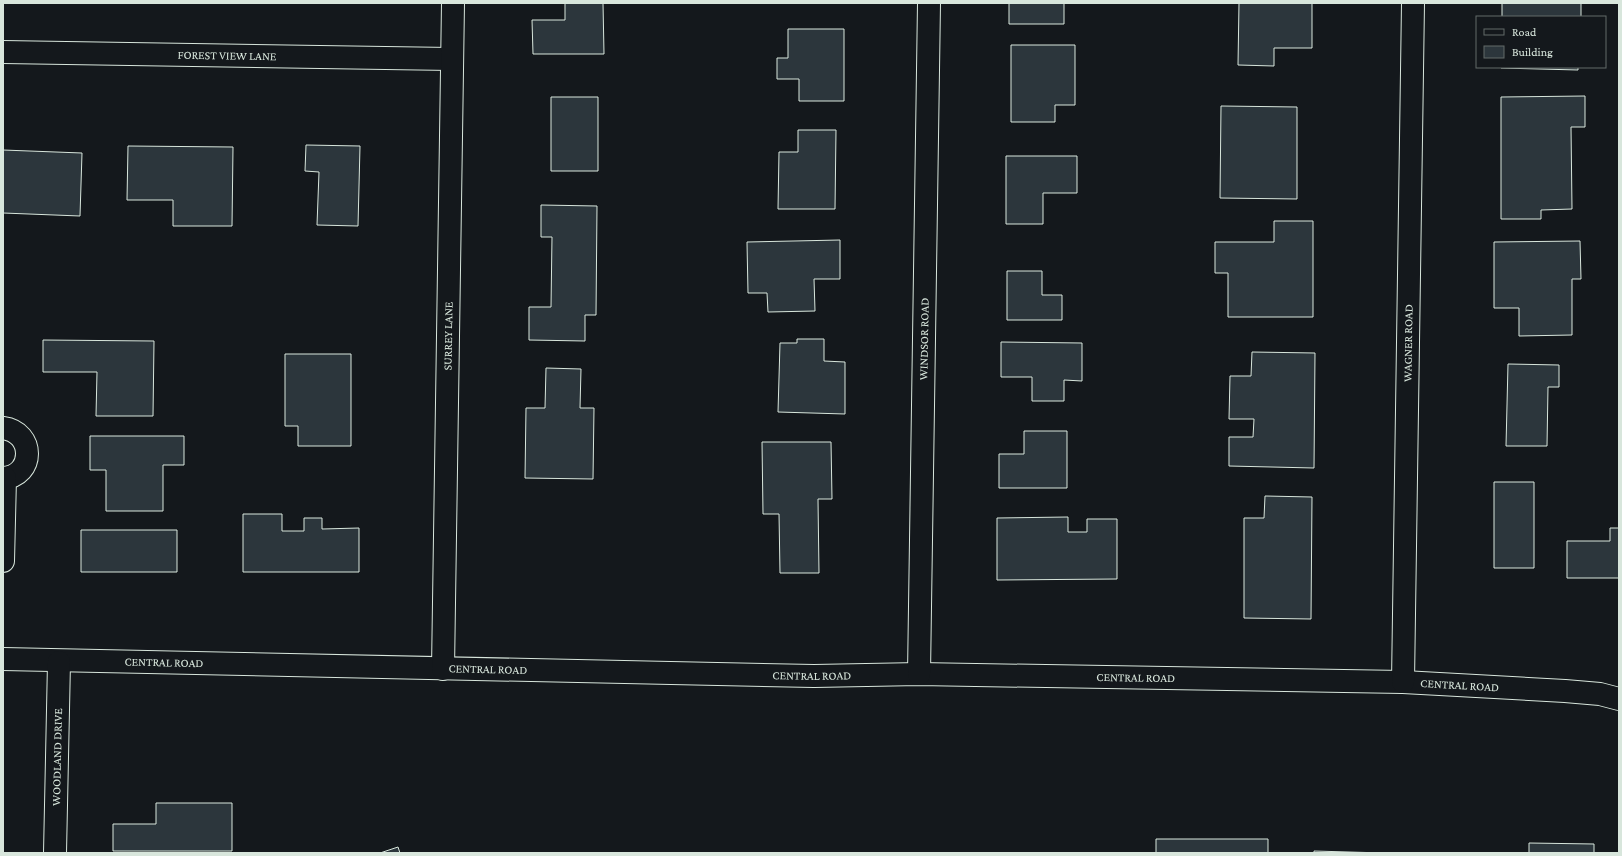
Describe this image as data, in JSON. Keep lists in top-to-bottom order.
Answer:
{
  "streets": {
    "street": [
      "FOREST VIEW LANE",
      "SURREY LANE",
      "WINDSOR ROAD",
      "WAGNER ROAD",
      "CENTRAL ROAD",
      "WOODLAND DRIVE"
    ]
  },
  "crossings": [
    ["FOREST VIEW LANE", "SURREY LANE"],
    ["SURREY LANE", "CENTRAL ROAD"],
    ["WINDSOR ROAD", "CENTRAL ROAD"],
    ["WAGNER ROAD", "CENTRAL ROAD"],
    ["CENTRAL ROAD", "WOODLAND DRIVE"]
  ],
  "legend": ["Road", "Building"]
}
